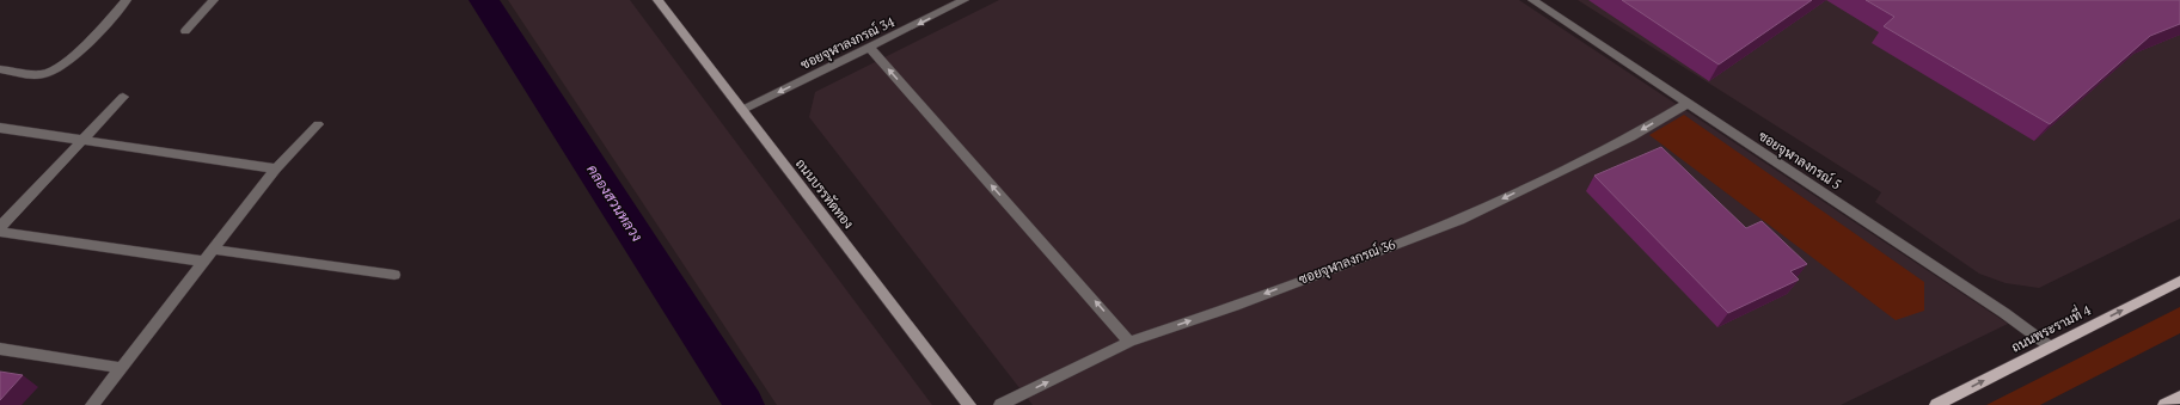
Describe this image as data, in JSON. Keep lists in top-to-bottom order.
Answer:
{
  "streets": {
    "main road": ["ถนนบรรทัดทอง", "ถนนพระรามที่ 4"],
    "street": ["ซอยจุฬาลงกรณ์ 34", "ซอยจุฬาลงกรณ์ 5", "ซอยจุฬาลงกรณ์ 36"]
  },
  "crossings": [
    ["ซอยจุฬาลงกรณ์ 34", "ถนนบรรทัดทอง"],
    ["ซอยจุฬาลงกรณ์ 5", "ซอยจุฬาลงกรณ์ 36"],
    ["ซอยจุฬาลงกรณ์ 5", "ถนนพระรามที่ 4"]
  ],
  "one_way": ["ซอยจุฬาลงกรณ์ 34", "ถนนพระรามที่ 4"],
  "water": ["คลองสวนหลวง"]
}
